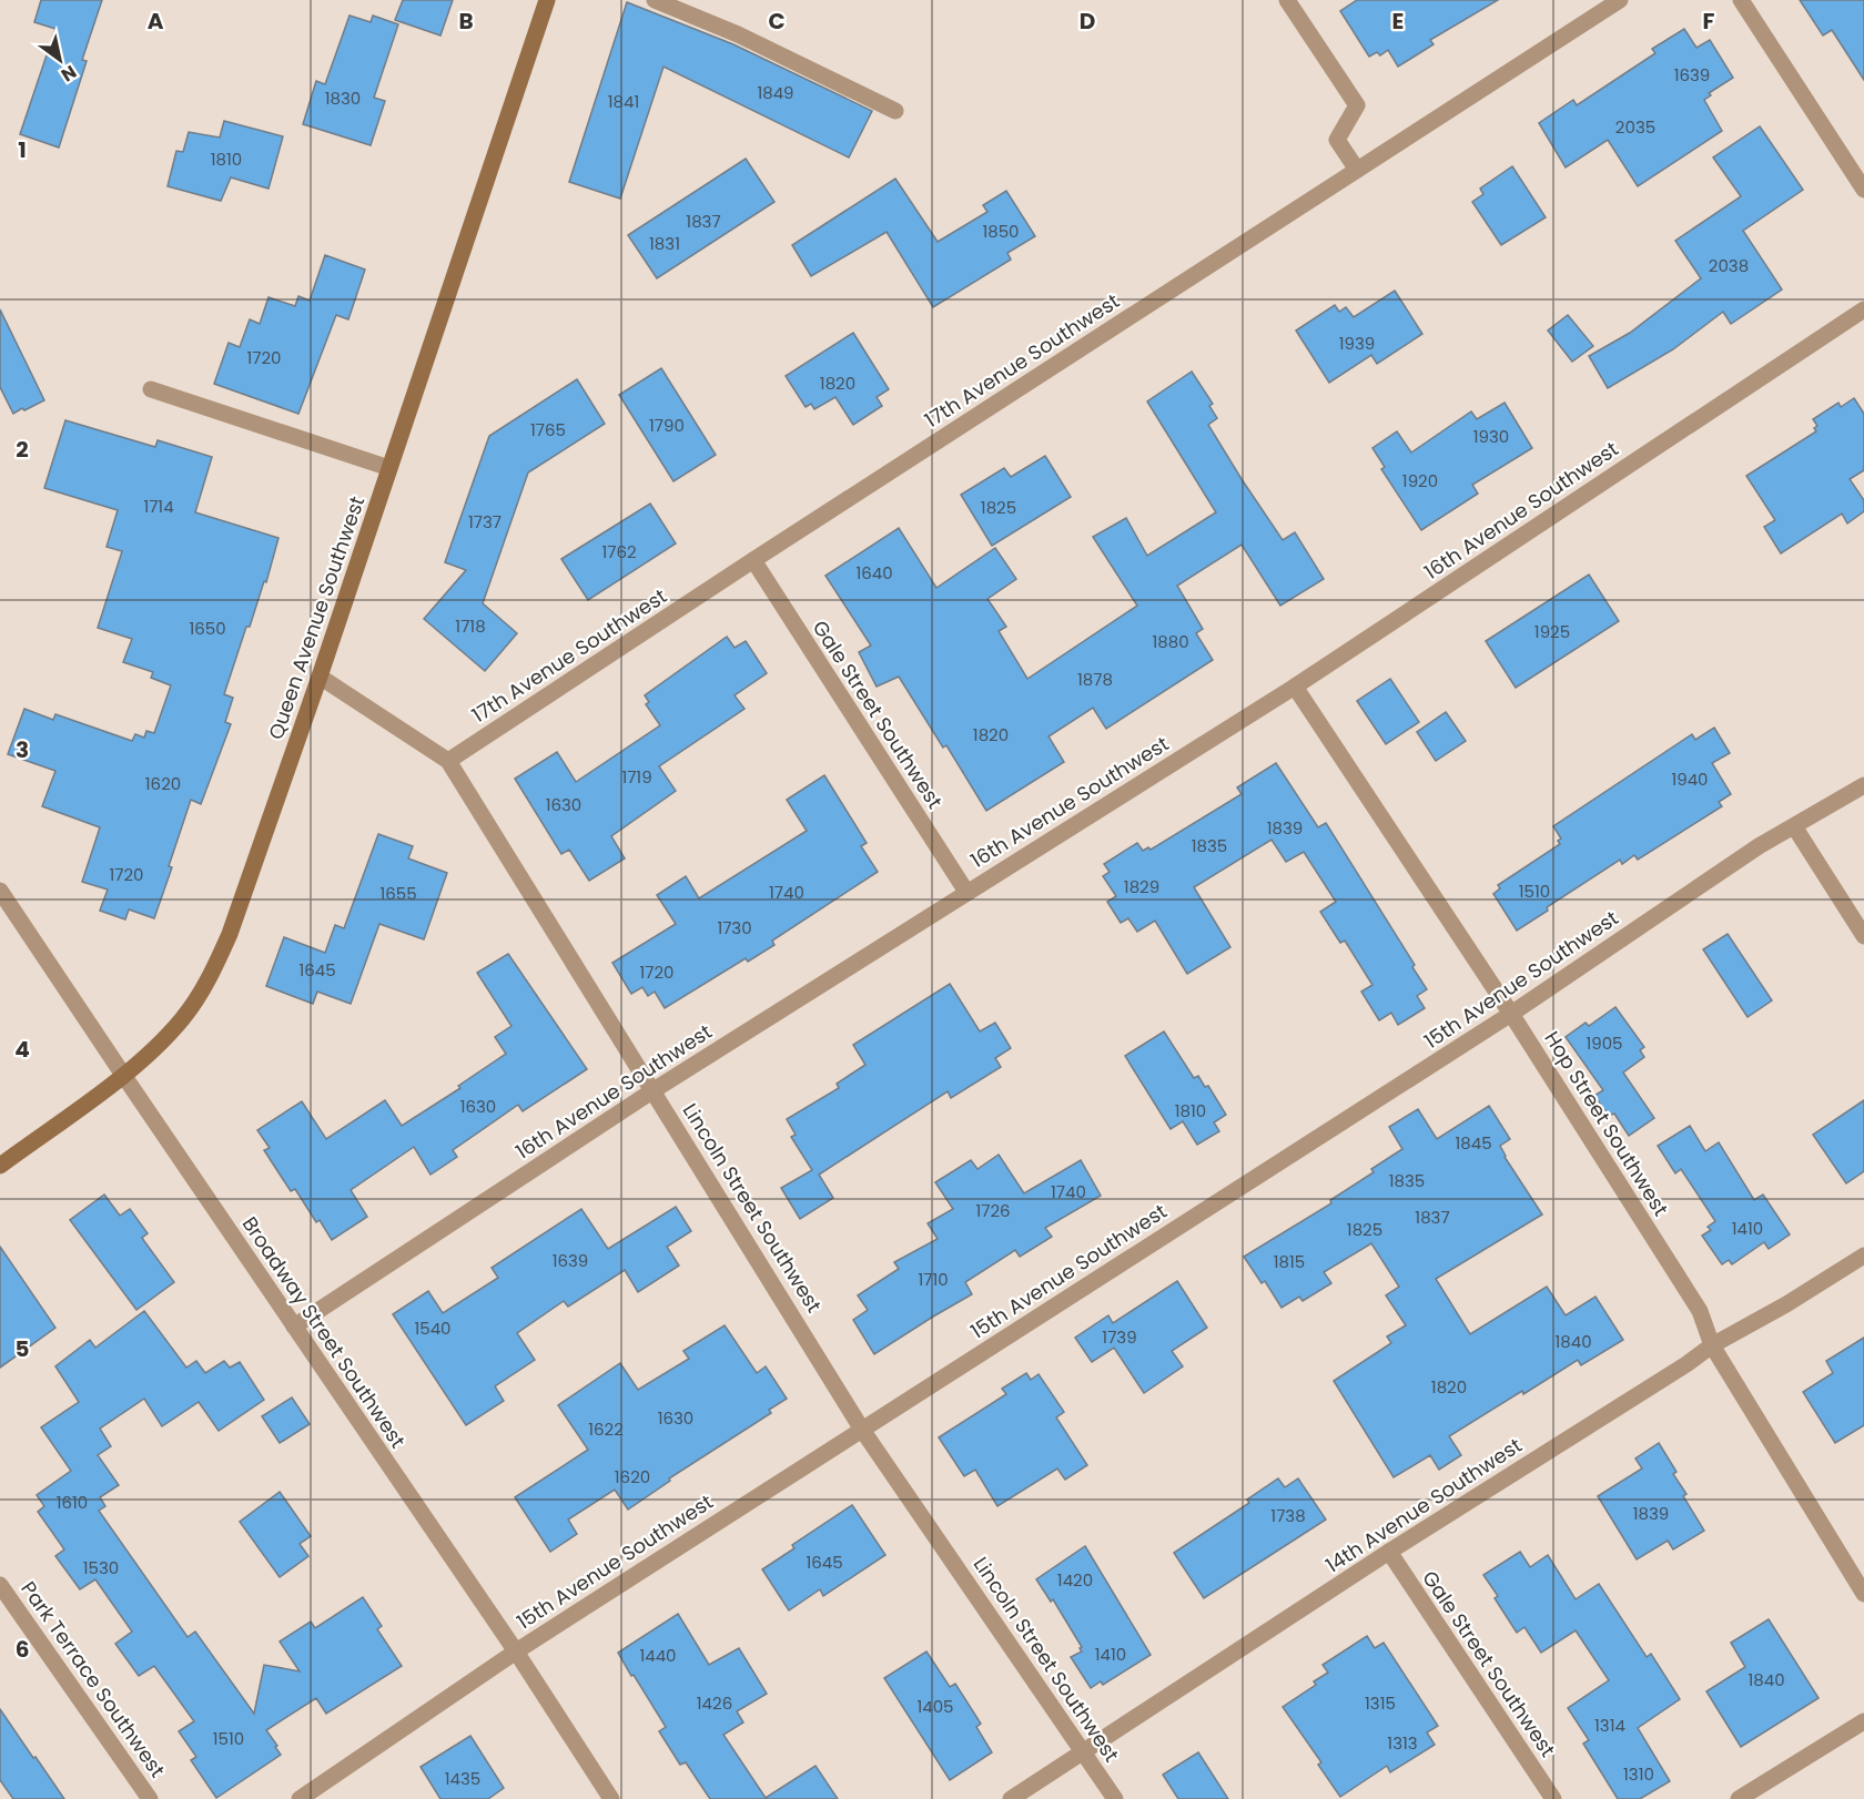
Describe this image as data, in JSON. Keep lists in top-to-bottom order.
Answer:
{
  "streets": {
    "main road": ["Queen Avenue Southwest"],
    "street": [
      "17th Avenue Southwest",
      "16th Avenue Southwest",
      "Gale Street Southwest",
      "15th Avenue Southwest",
      "Hop Street Southwest",
      "Lincoln Street Southwest",
      "Broadway Street Southwest",
      "14th Avenue Southwest",
      "Park Terrace Southwest"
    ]
  },
  "crossings": [
    ["17th Avenue Southwest", "Gale Street Southwest"],
    ["17th Avenue Southwest", "Lincoln Street Southwest"],
    ["16th Avenue Southwest", "Gale Street Southwest"],
    ["16th Avenue Southwest", "Hop Street Southwest"],
    ["16th Avenue Southwest", "Lincoln Street Southwest"],
    ["16th Avenue Southwest", "Broadway Street Southwest"],
    ["Queen Avenue Southwest", "Lincoln Street Southwest"],
    ["Queen Avenue Southwest", "Broadway Street Southwest"],
    ["Gale Street Southwest", "14th Avenue Southwest"],
    ["15th Avenue Southwest", "Hop Street Southwest"],
    ["15th Avenue Southwest", "Lincoln Street Southwest"],
    ["15th Avenue Southwest", "Broadway Street Southwest"],
    ["Hop Street Southwest", "14th Avenue Southwest"],
    ["Lincoln Street Southwest", "14th Avenue Southwest"]
  ],
  "house_numbers": [
    "1639",
    "1849",
    "1830",
    "1841",
    "2035",
    "1810",
    "1837",
    "1850",
    "1831",
    "2038",
    "1939",
    "1720",
    "1820",
    "1790",
    "1765",
    "1930",
    "1920",
    "1714",
    "1825",
    "1737",
    "1762",
    "1640",
    "1718",
    "1650",
    "1925",
    "1880",
    "1878",
    "1820",
    "1719",
    "1940",
    "1620",
    "1630",
    "1839",
    "1835",
    "1720",
    "1829",
    "1510",
    "1740",
    "1655",
    "1730",
    "1645",
    "1720",
    "1905",
    "1630",
    "1810",
    "1845",
    "1835",
    "1740",
    "1726",
    "1837",
    "1410",
    "1825",
    "1639",
    "1815",
    "1710",
    "1540",
    "1739",
    "1840",
    "1820",
    "1630",
    "1622",
    "1620",
    "1610",
    "1839",
    "1738",
    "1645",
    "1530",
    "1420",
    "1410",
    "1440",
    "1840",
    "1426",
    "1315",
    "1405",
    "1314",
    "1510",
    "1313",
    "1310",
    "1435"
  ],
  "north": "bottom right",
  "grid": {
    "columns": [
      "A",
      "B",
      "C",
      "D",
      "E",
      "F"
    ],
    "rows": [
      "1",
      "2",
      "3",
      "4",
      "5",
      "6"
    ]
  }
}
